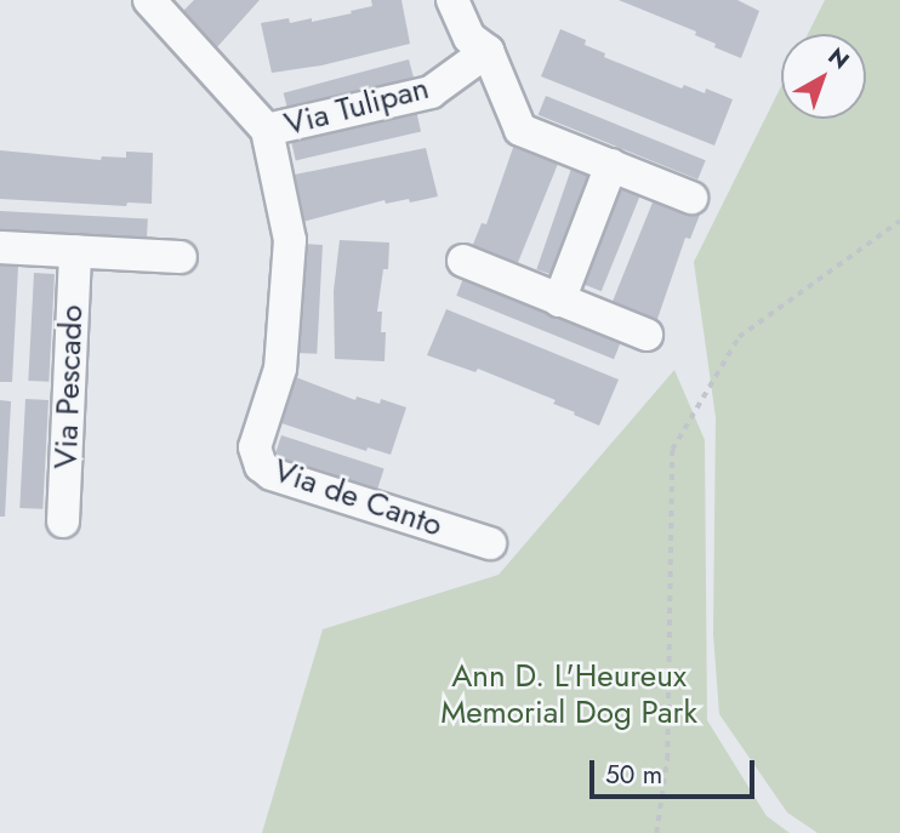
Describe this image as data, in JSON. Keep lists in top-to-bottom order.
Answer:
{
  "streets": {
    "street": ["Via Tulipan", "Via Pescado", "Via de Canto"]
  },
  "crossings": [
    ["Via Tulipan", "Via de Canto"]
  ],
  "parks": ["Ann D. L'Heureux Memorial Dog Park"],
  "scale_bar": "50 m",
  "north": "top right"
}
